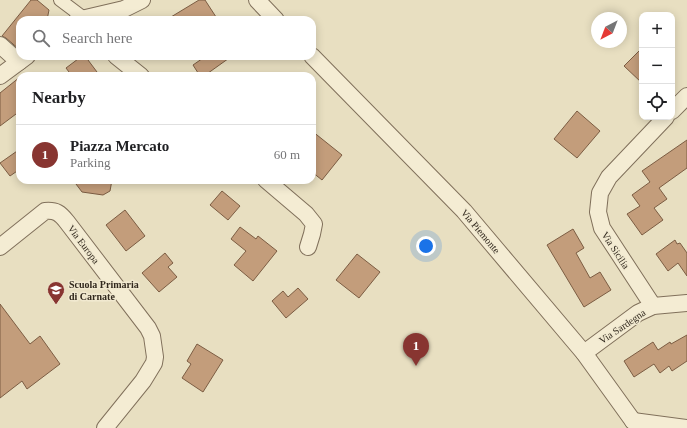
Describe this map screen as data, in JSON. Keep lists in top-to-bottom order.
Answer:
{
  "streets": {
    "street": [
      "Via Piemonte",
      "Via Europa",
      "Via Sicilia",
      "Via Sardegna"
    ]
  },
  "crossings": [
    ["Via Piemonte", "Via Sardegna"],
    ["Via Sicilia", "Via Sardegna"]
  ],
  "places": {
    "school or university": ["Scuola Primaria di Carnate"]
  },
  "north": "bottom left",
  "page": {
    "map_buttons": ["+", "−"],
    "search": "Search here",
    "heading": "Nearby",
    "list": [
      {
        "mark": "1",
        "name": "Piazza Mercato",
        "note": "Parking",
        "value": "60 m"
      }
    ],
    "pins": "1"
  }
}
